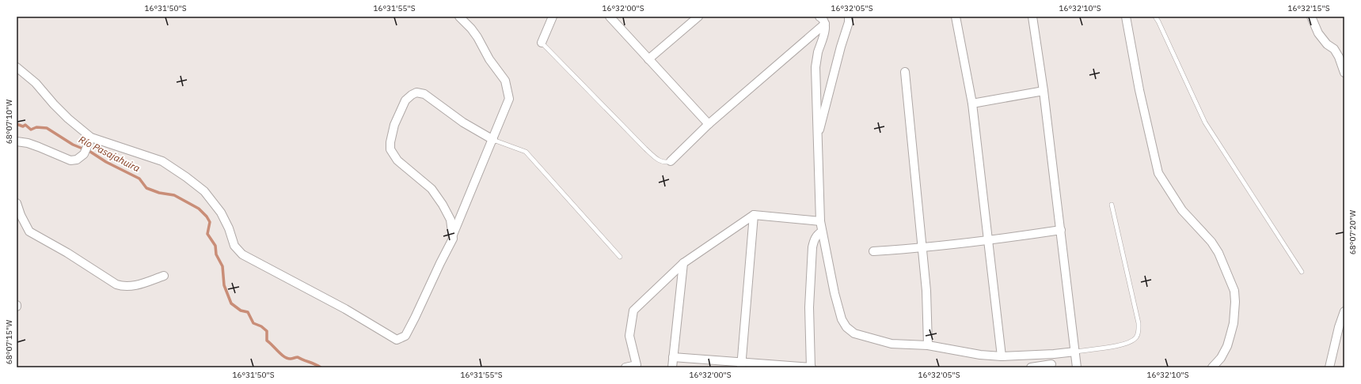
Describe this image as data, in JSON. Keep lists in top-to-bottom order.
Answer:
{
  "water": ["Río Pasajahuira"],
  "coordinates": [
    "16°31'50\"S",
    "16°31'55\"S",
    "16°32'00\"S",
    "16°32'05\"S",
    "16°32'10\"S",
    "16°32'15\"S",
    "68°07'10\"W",
    "68°07'20\"W",
    "68°07'15\"W"
  ]
}
